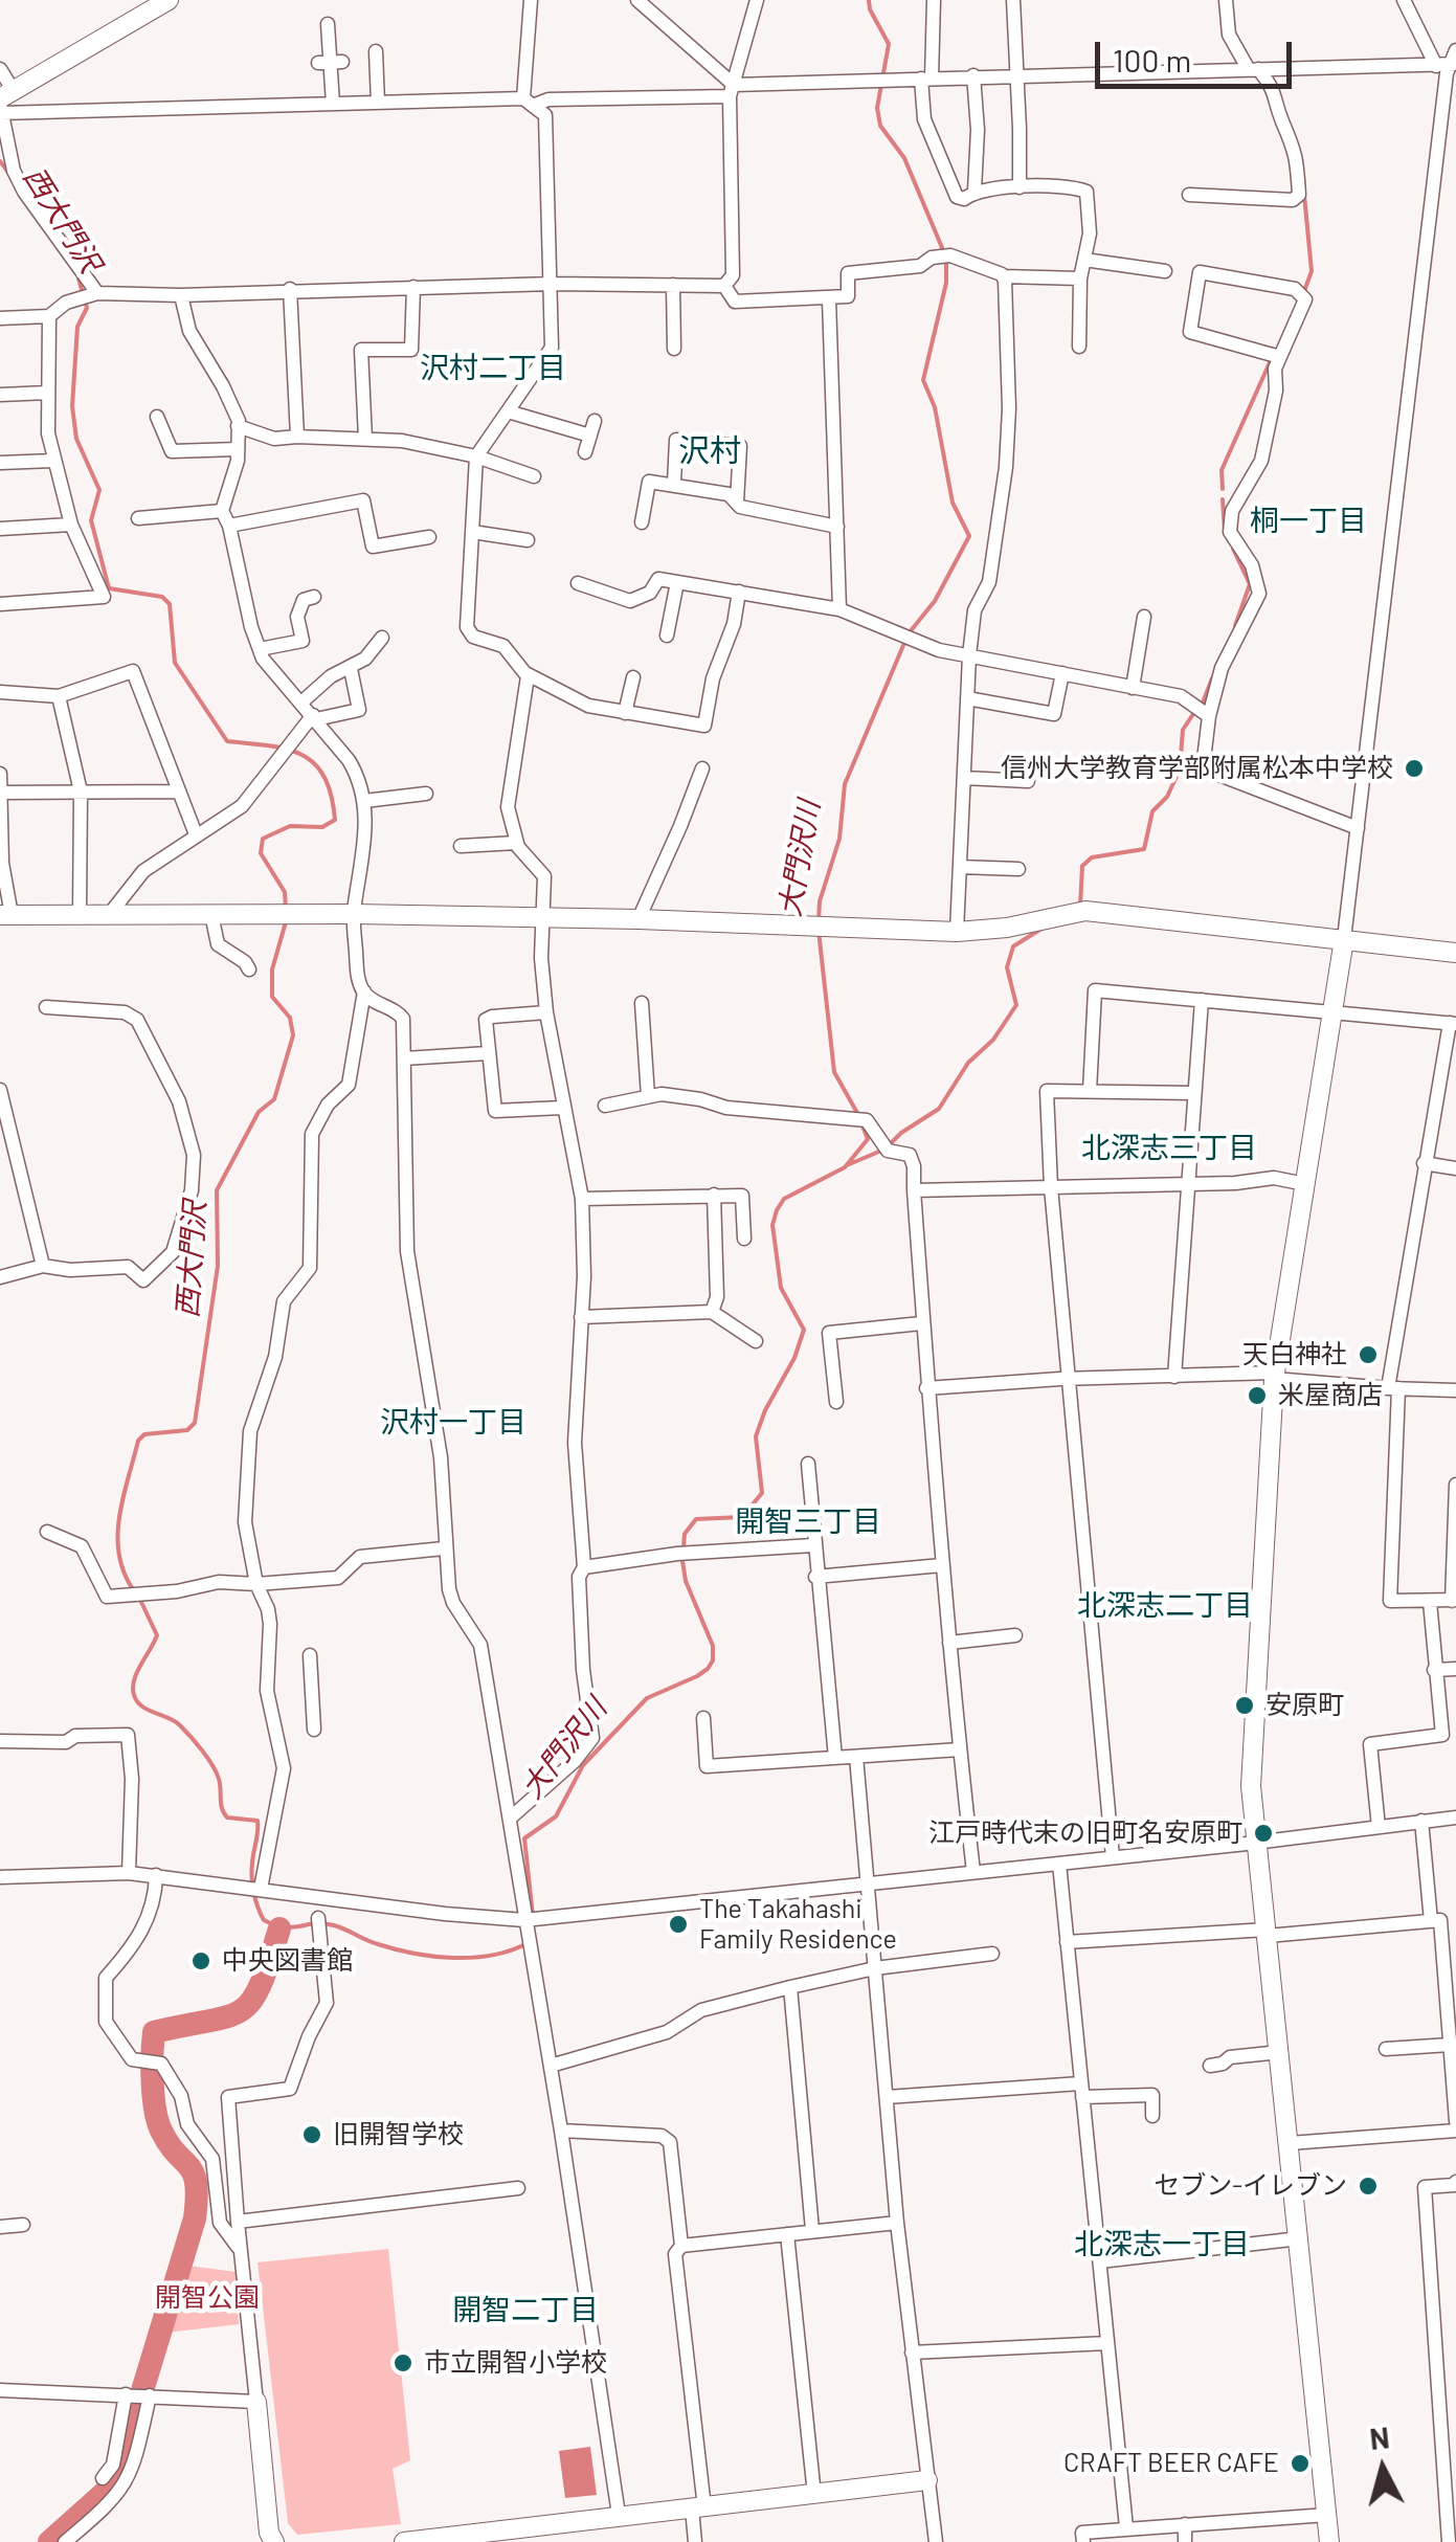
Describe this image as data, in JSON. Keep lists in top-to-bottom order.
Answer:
{
  "districts": [
    "沢村二丁目",
    "沢村",
    "桐一丁目",
    "北深志三丁目",
    "沢村一丁目",
    "開智三丁目",
    "北深志二丁目",
    "北深志一丁目",
    "開智二丁目"
  ],
  "water": ["西大門沢", "大門沢川"],
  "parks": ["開智公園"],
  "places": [
    "信州大学教育学部附属松本中学校",
    "天白神社",
    "米屋商店",
    "安原町",
    "江戸時代末の旧町名安原町",
    "The Takahashi Family Residence",
    "中央図書館",
    "旧開智学校",
    "セブン-イレブン",
    "市立開智小学校",
    "CRAFT BEER CAFE"
  ],
  "scale_bar": "100 m",
  "north": "top"
}
